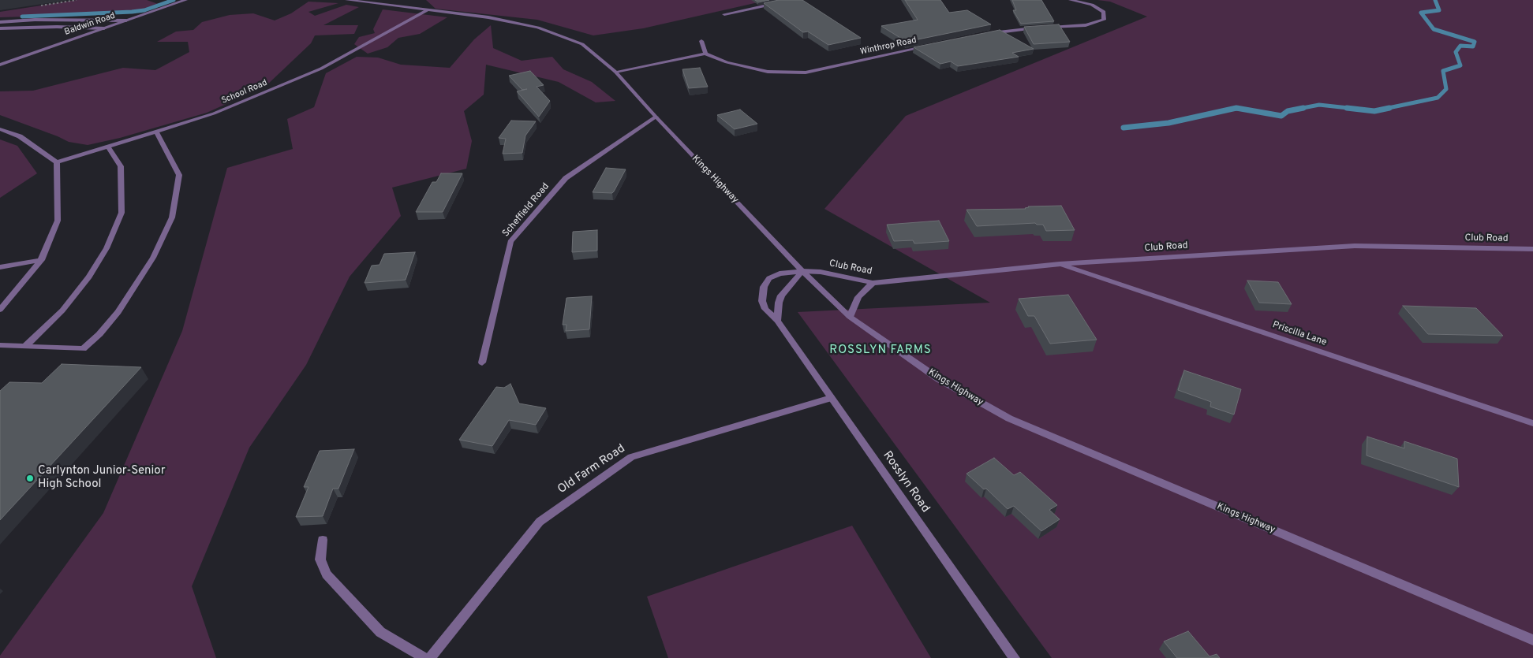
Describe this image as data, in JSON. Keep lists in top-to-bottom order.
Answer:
{
  "streets": {
    "street": [
      "Baldwin Road",
      "Winthrop Road",
      "School Road",
      "Kings Highway",
      "Scheffield Road",
      "Club Road",
      "Priscilla Lane",
      "Old Farm Road",
      "Rosslyn Road"
    ]
  },
  "crossings": [
    ["School Road", "Kings Highway"],
    ["Kings Highway", "Scheffield Road"],
    ["Kings Highway", "Club Road"],
    ["Kings Highway", "Rosslyn Road"],
    ["Club Road", "Priscilla Lane"],
    ["Club Road", "Rosslyn Road"],
    ["Old Farm Road", "Rosslyn Road"]
  ],
  "districts": ["ROSSLYN FARMS"],
  "places": ["Carlynton Junior-Senior High School"]
}
